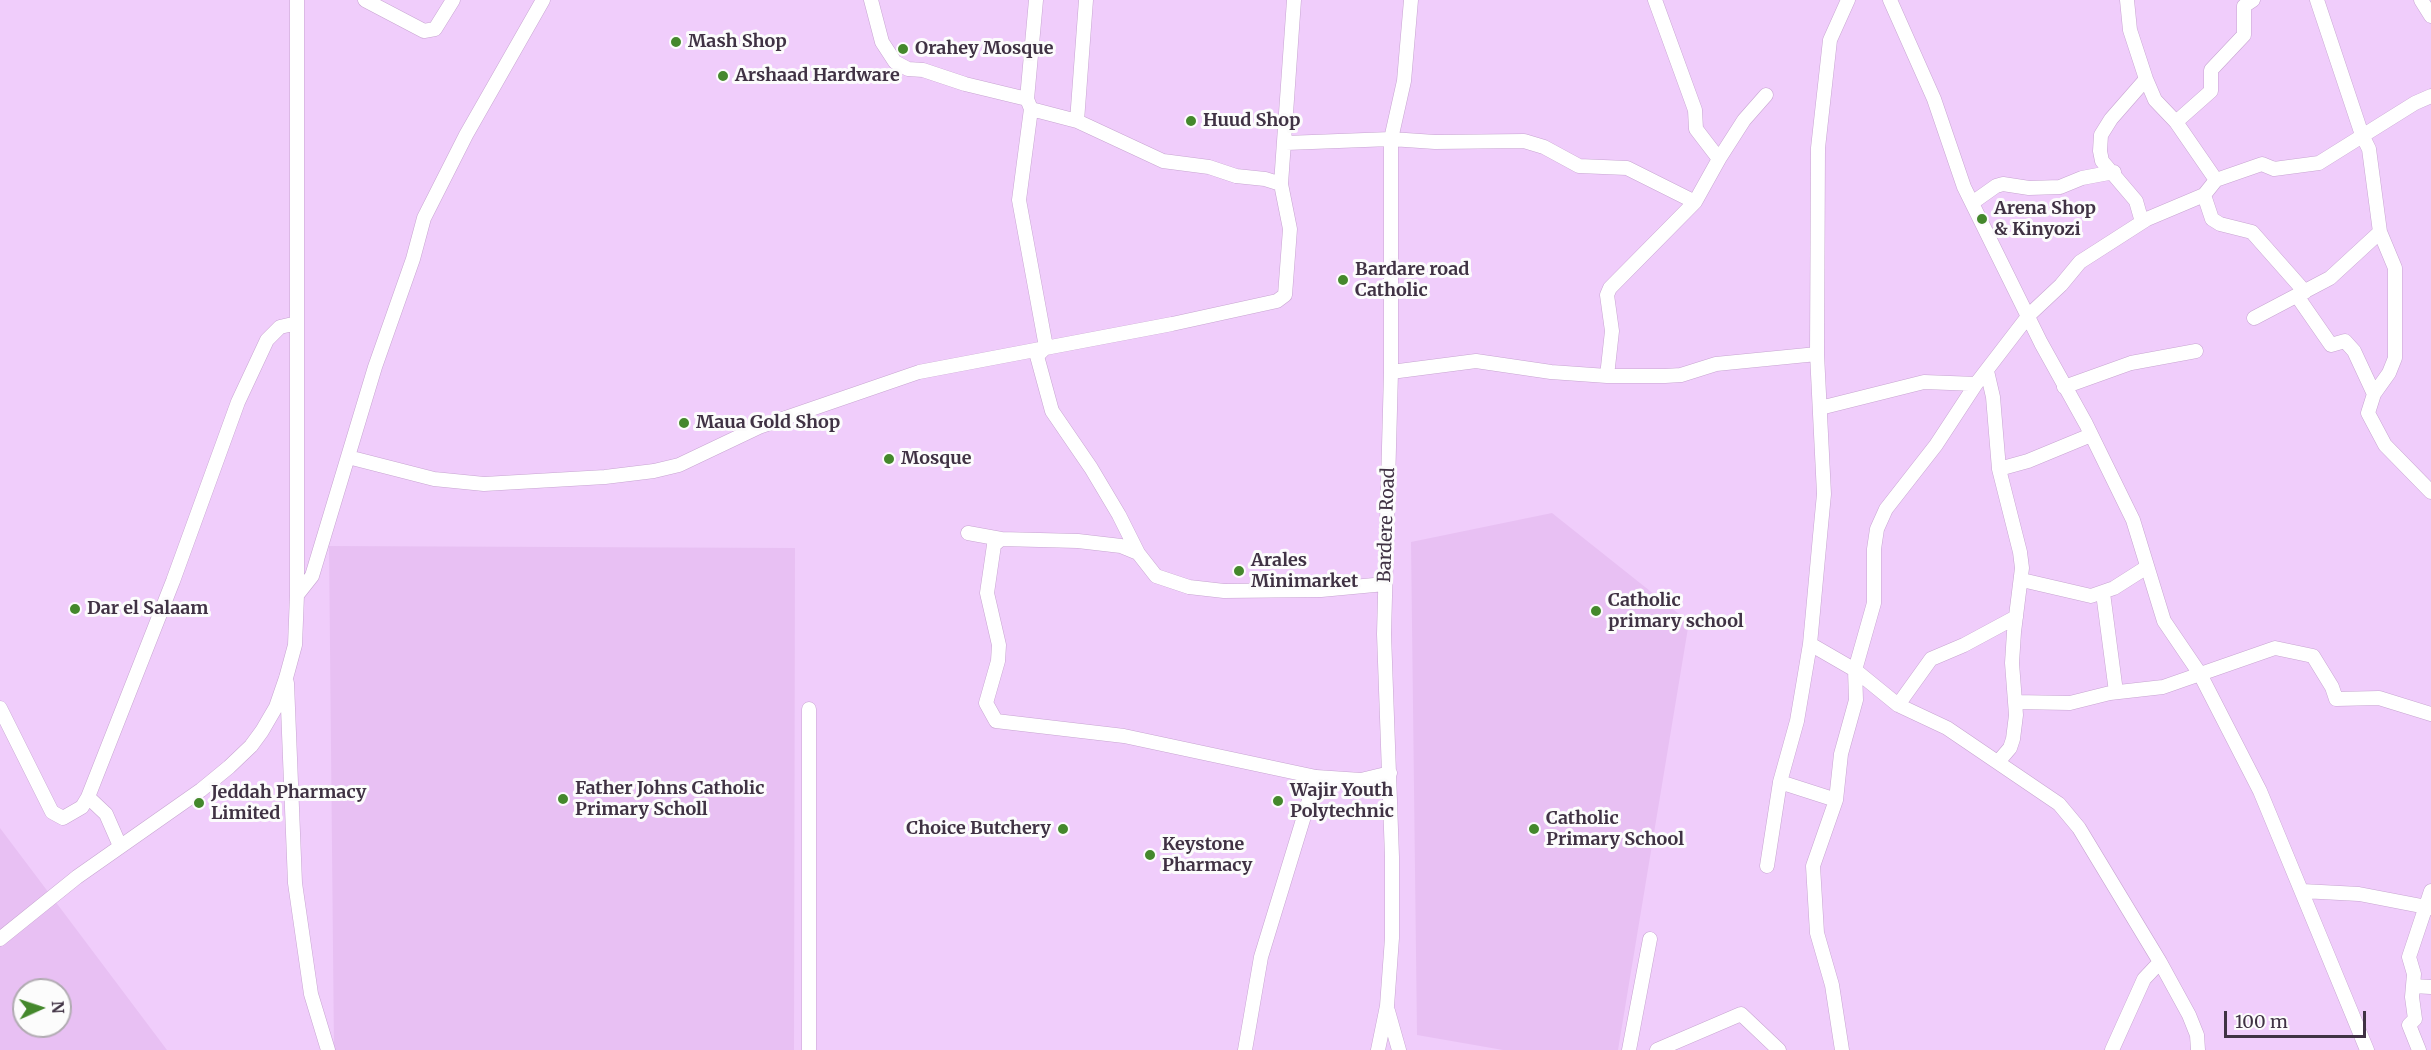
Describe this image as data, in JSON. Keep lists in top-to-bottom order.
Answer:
{
  "streets": {
    "street": ["Bardere Road"]
  },
  "places": [
    "Mash Shop",
    "Orahey Mosque",
    "Arshaad Hardware",
    "Huud Shop",
    "Arena Shop & Kinyozi",
    "Bardare road Catholic",
    "Maua Gold Shop",
    "Mosque",
    "Arales Minimarket",
    "Dar el Salaam",
    "Catholic primary school",
    "Father Johns Catholic Primary Scholl",
    "Wajir Youth Polytechnic",
    "Jeddah Pharmacy Limited",
    "Choice Butchery",
    "Catholic Primary School",
    "Keystone Pharmacy"
  ],
  "scale_bar": "100 m",
  "north": "right"
}
